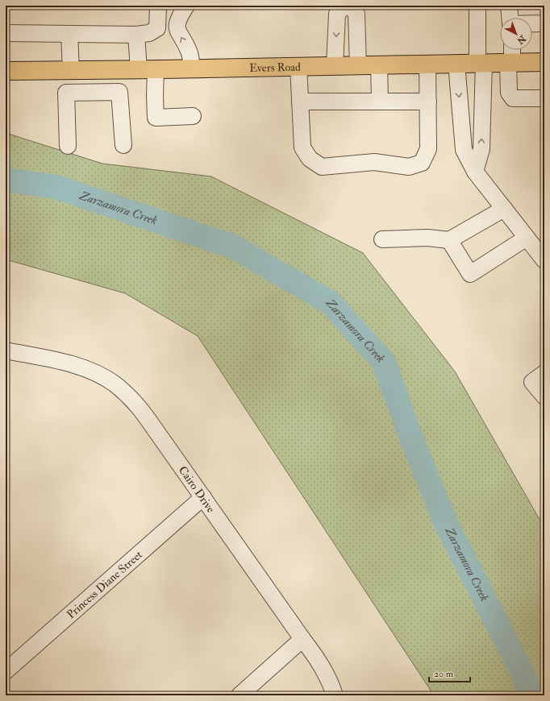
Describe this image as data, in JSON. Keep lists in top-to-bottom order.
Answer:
{
  "streets": {
    "main road": ["Evers Road"],
    "street": ["Cairo Drive", "Princess Diane Street"]
  },
  "crossings": [
    ["Cairo Drive", "Princess Diane Street"]
  ],
  "water": ["Zarzamora Creek"],
  "scale_bar": "20 m",
  "north": "bottom right"
}
